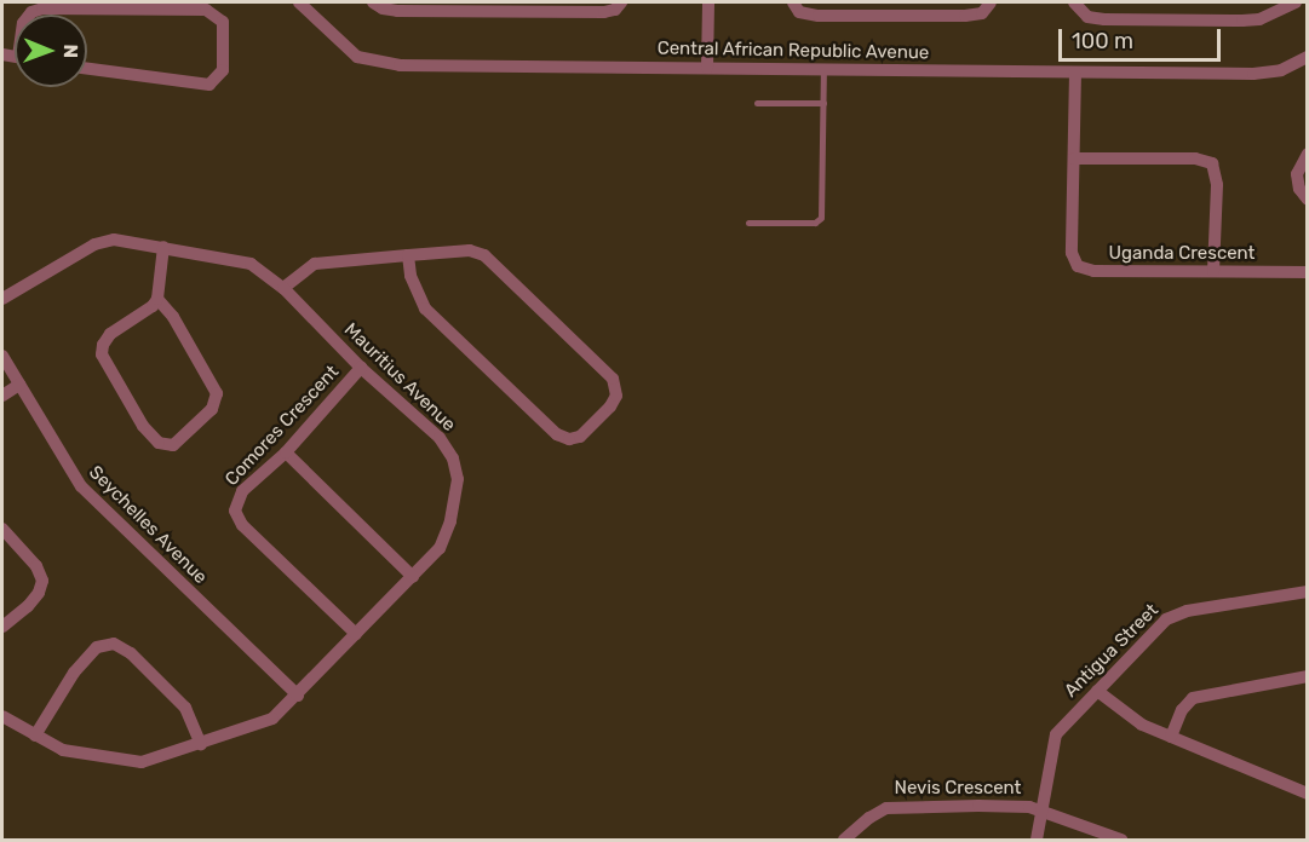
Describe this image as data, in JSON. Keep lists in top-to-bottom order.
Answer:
{
  "streets": {
    "street": [
      "Central African Republic Avenue",
      "Uganda Crescent",
      "Mauritius Avenue",
      "Comores Crescent",
      "Seychelles Avenue",
      "Antigua Street",
      "Nevis Crescent"
    ]
  },
  "crossings": [
    ["Central African Republic Avenue", "Uganda Crescent"],
    ["Mauritius Avenue", "Comores Crescent"],
    ["Mauritius Avenue", "Seychelles Avenue"],
    ["Antigua Street", "Nevis Crescent"]
  ],
  "scale_bar": "100 m",
  "north": "right"
}
